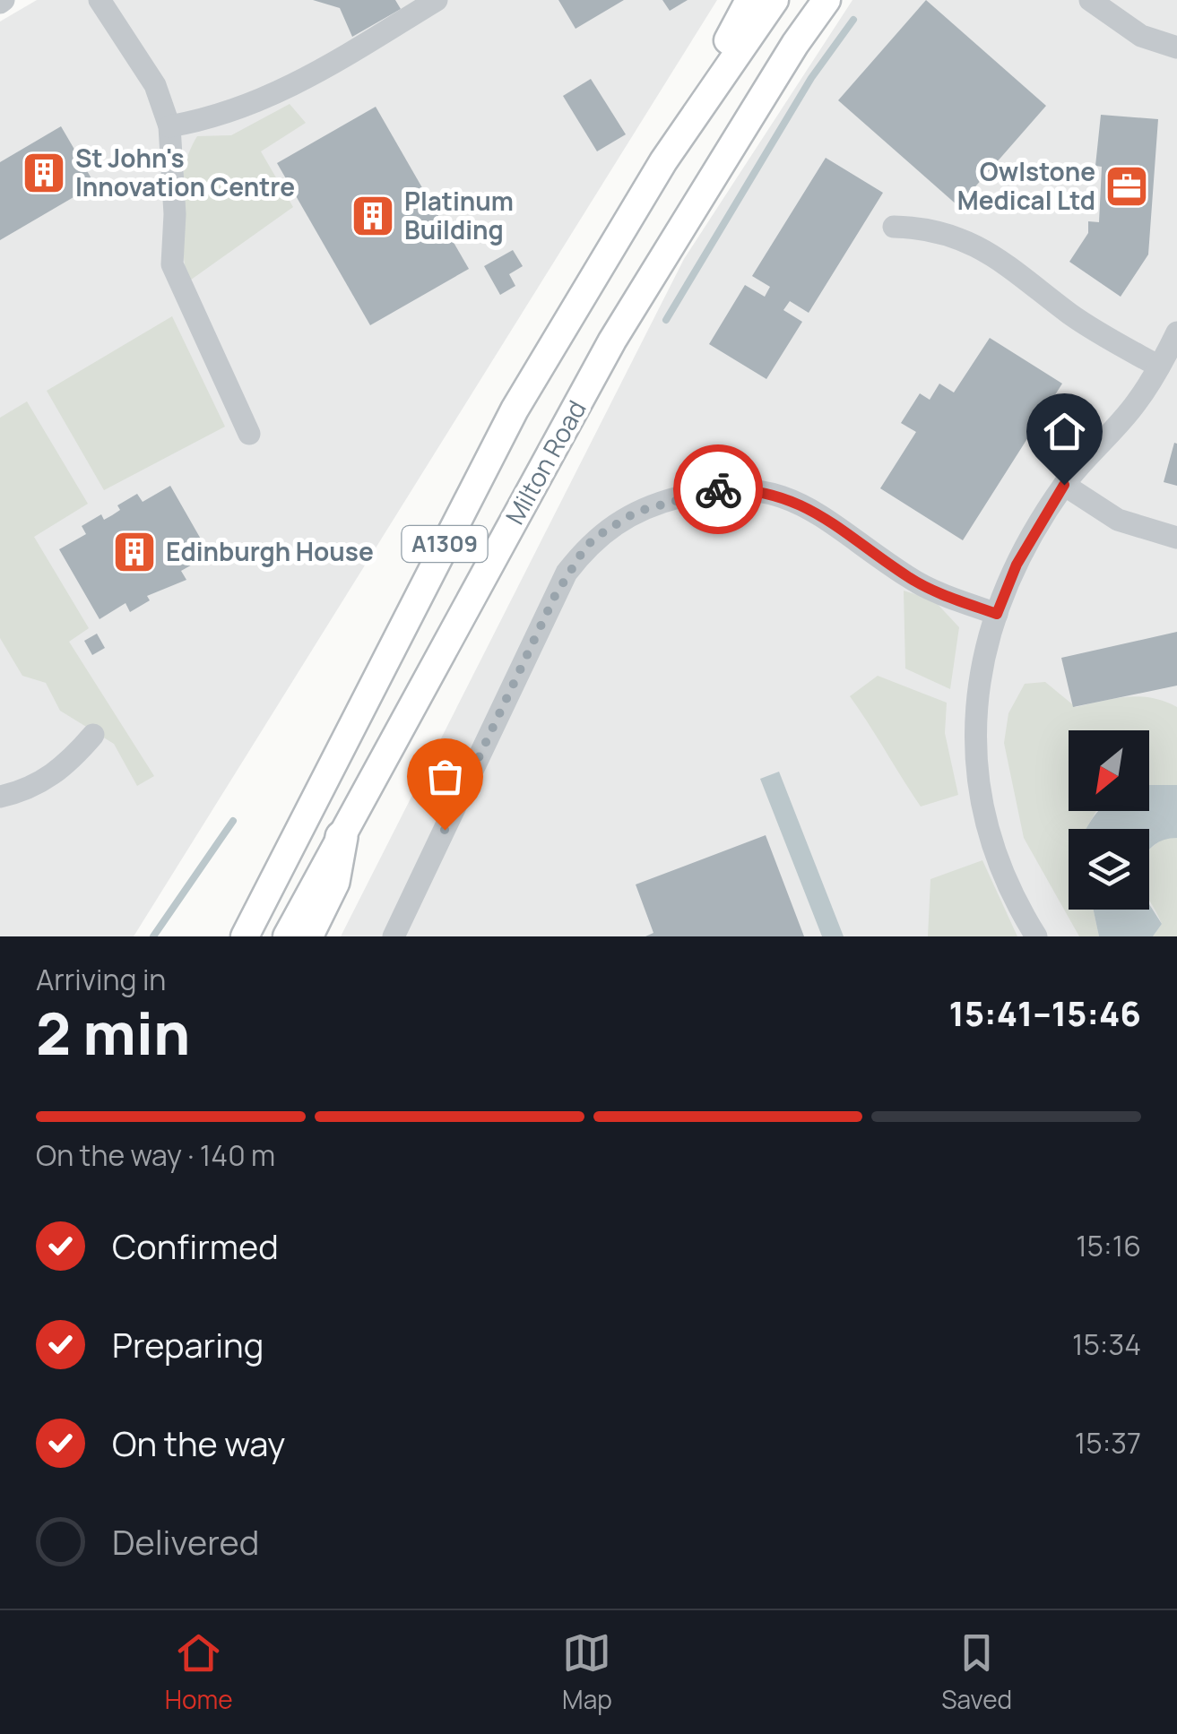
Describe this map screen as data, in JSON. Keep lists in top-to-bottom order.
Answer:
{
  "streets": {
    "main road": ["Milton Road", "A1309"]
  },
  "crossings": [
    ["Milton Road", "A1309"]
  ],
  "places": {
    "building": ["St John's Innovation Centre", "Platinum Building", "Edinburgh House"],
    "office": ["Owlstone Medical Ltd"]
  },
  "north": "bottom left",
  "page": {
    "heading": ["2 min", "Arriving in", "15:41–15:46"],
    "bar": "On the way · 140 m",
    "list": [
      ["Confirmed", "15:16"],
      ["Preparing", "15:34"],
      ["On the way", "15:37"],
      "Delivered"
    ],
    "tabs": ["Home", "Map", "Saved"]
  }
}
